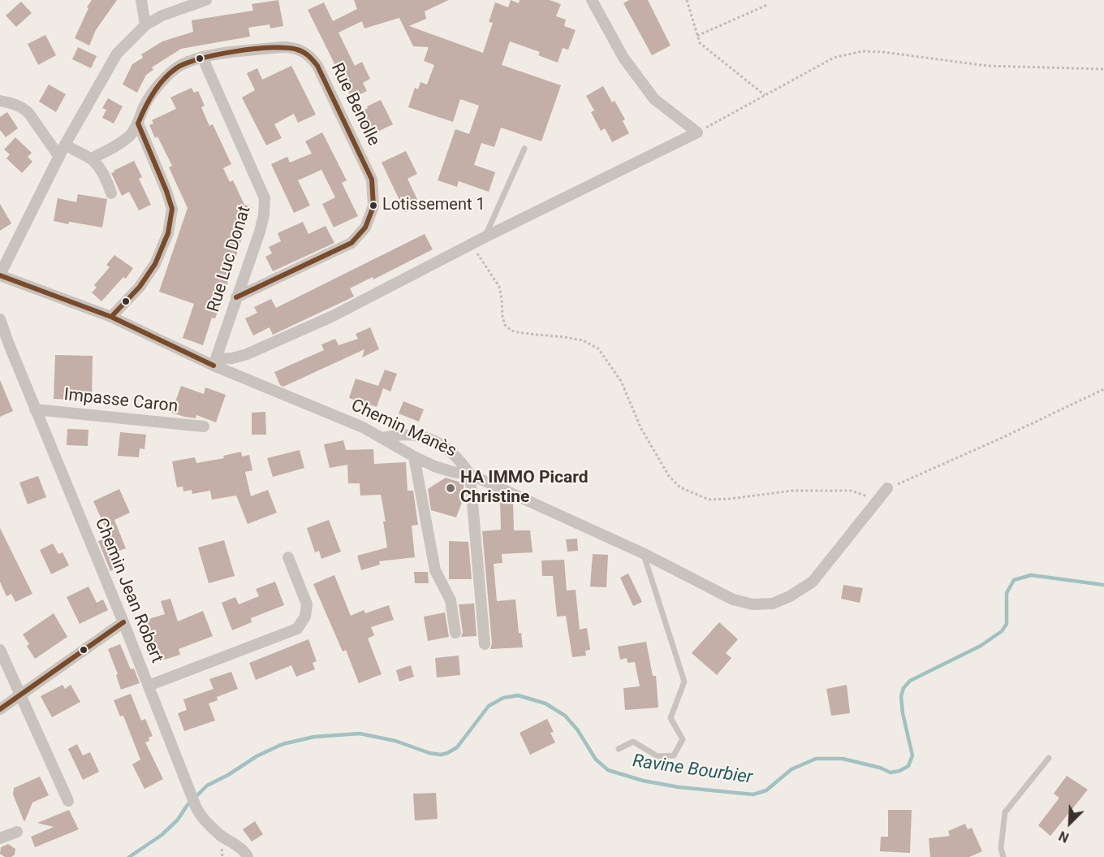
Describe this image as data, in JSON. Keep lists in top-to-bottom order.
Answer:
{
  "streets": {
    "street": [
      "Rue Benolle",
      "Rue Luc Donat",
      "Impasse Caron",
      "Chemin Manès",
      "Chemin Jean Robert"
    ]
  },
  "crossings": [
    ["Rue Benolle", "Rue Luc Donat"],
    ["Rue Luc Donat", "Chemin Manès"],
    ["Impasse Caron", "Chemin Jean Robert"]
  ],
  "water": ["Ravine Bourbier"],
  "places": ["Lotissement 1", "HA IMMO Picard Christine"],
  "north": "bottom left"
}
